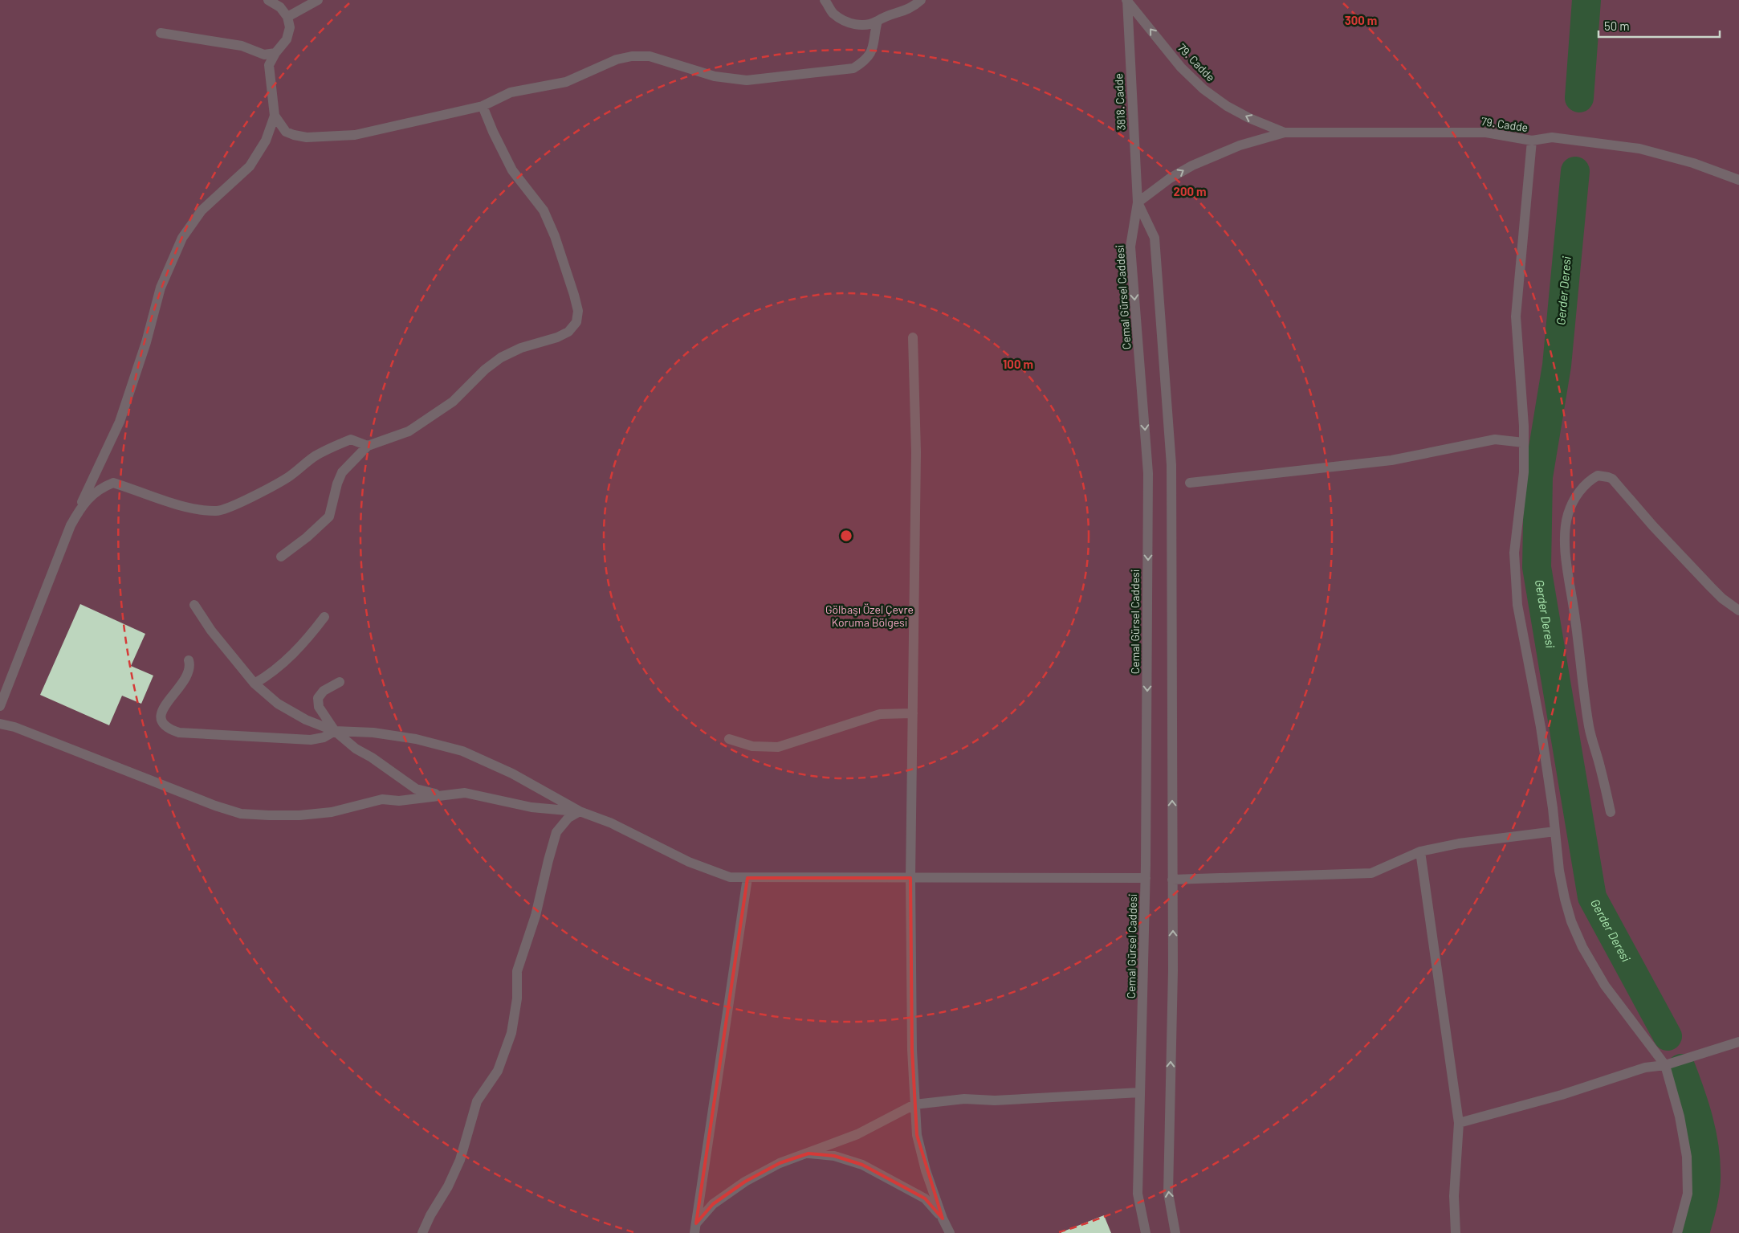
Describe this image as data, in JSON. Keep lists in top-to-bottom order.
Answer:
{
  "streets": {
    "street": ["79. Cadde", "3818. Cadde", "Cemal Gürsel Caddesi"]
  },
  "crossings": [
    ["79. Cadde", "3818. Cadde"],
    ["79. Cadde", "Cemal Gürsel Caddesi"],
    ["3818. Cadde", "Cemal Gürsel Caddesi"]
  ],
  "water": ["Gerder Deresi"],
  "parks": ["Gölbaşı Özel Çevre Koruma Bölgesi"],
  "scale_bar": "50 m",
  "rings": ["300 m", "200 m", "100 m"]
}
